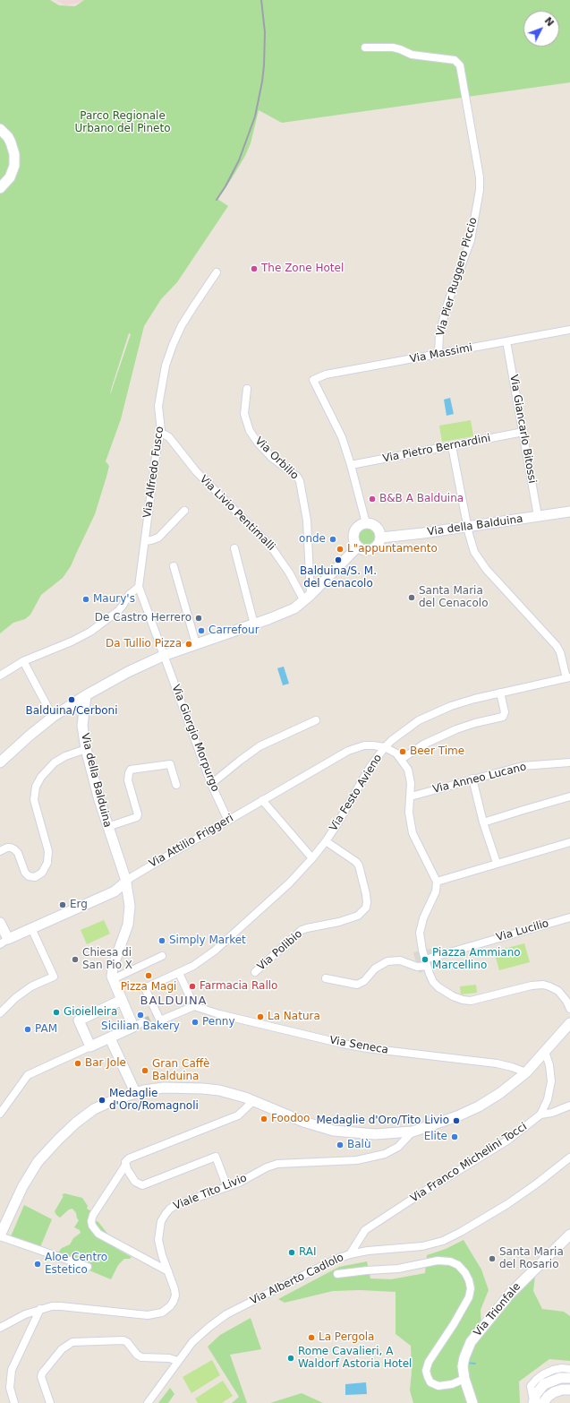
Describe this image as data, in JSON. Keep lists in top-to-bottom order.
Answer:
{
  "streets": {
    "street": [
      "Via Pier Ruggero Piccio",
      "Via Massimi",
      "Via Giancarlo Bitossi",
      "Via Pietro Bernardini",
      "Via Orbilio",
      "Via Alfredo Fusco",
      "Via Livio Pentimalli",
      "Via della Balduina",
      "Via Giorgio Morpurgo",
      "Via Anneo Lucano",
      "Via Festo Avieno",
      "Via Attilio Friggeri",
      "Via Lucilio",
      "Via Polibio",
      "Via Seneca",
      "Via Franco Michelini Tocci",
      "Viale Tito Livio",
      "Via Alberto Cadlolo",
      "Via Trionfale"
    ]
  },
  "crossings": [
    ["Via Pier Ruggero Piccio", "Via Massimi"],
    ["Via Massimi", "Via Giancarlo Bitossi"],
    ["Via Massimi", "Via Pietro Bernardini"],
    ["Via Giancarlo Bitossi", "Via Pietro Bernardini"],
    ["Via Giancarlo Bitossi", "Via della Balduina"],
    ["Via Orbilio", "Via Livio Pentimalli"],
    ["Via Alfredo Fusco", "Via Livio Pentimalli"],
    ["Via Alfredo Fusco", "Via Giorgio Morpurgo"],
    ["Via della Balduina", "Via Attilio Friggeri"],
    ["Via Giorgio Morpurgo", "Via Attilio Friggeri"],
    ["Via Festo Avieno", "Via Attilio Friggeri"],
    ["Via Festo Avieno", "Via Polibio"],
    ["Via Festo Avieno", "Via Seneca"],
    ["Via Franco Michelini Tocci", "Via Alberto Cadlolo"]
  ],
  "districts": ["BALDUINA"],
  "parks": ["Parco Regionale Urbano del Pineto"],
  "places": [
    "The Zone Hotel",
    "B&B A Balduina",
    "onde",
    "L\"appuntamento",
    "Balduina/S. M. del Cenacolo",
    "Santa Maria del Cenacolo",
    "Maury's",
    "De Castro Herrero",
    "Carrefour",
    "Da Tullio Pizza",
    "Balduina/Cerboni",
    "Beer Time",
    "Erg",
    "Simply Market",
    "Chiesa di San Pio X",
    "Piazza Ammiano Marcellino",
    "Pizza Magi",
    "Farmacia Rallo",
    "Gioielleira",
    "Sicilian Bakery",
    "La Natura",
    "Penny",
    "PAM",
    "Bar Jole",
    "Gran Caffè Balduina",
    "Medaglie d'Oro/Romagnoli",
    "Foodoo",
    "Medaglie d'Oro/Tito Livio",
    "Elite",
    "Balù",
    "RAI",
    "Santa Maria del Rosario",
    "Aloe Centro Estetico",
    "La Pergola",
    "Rome Cavalieri, A Waldorf Astoria Hotel"
  ],
  "north": "top right"
}
